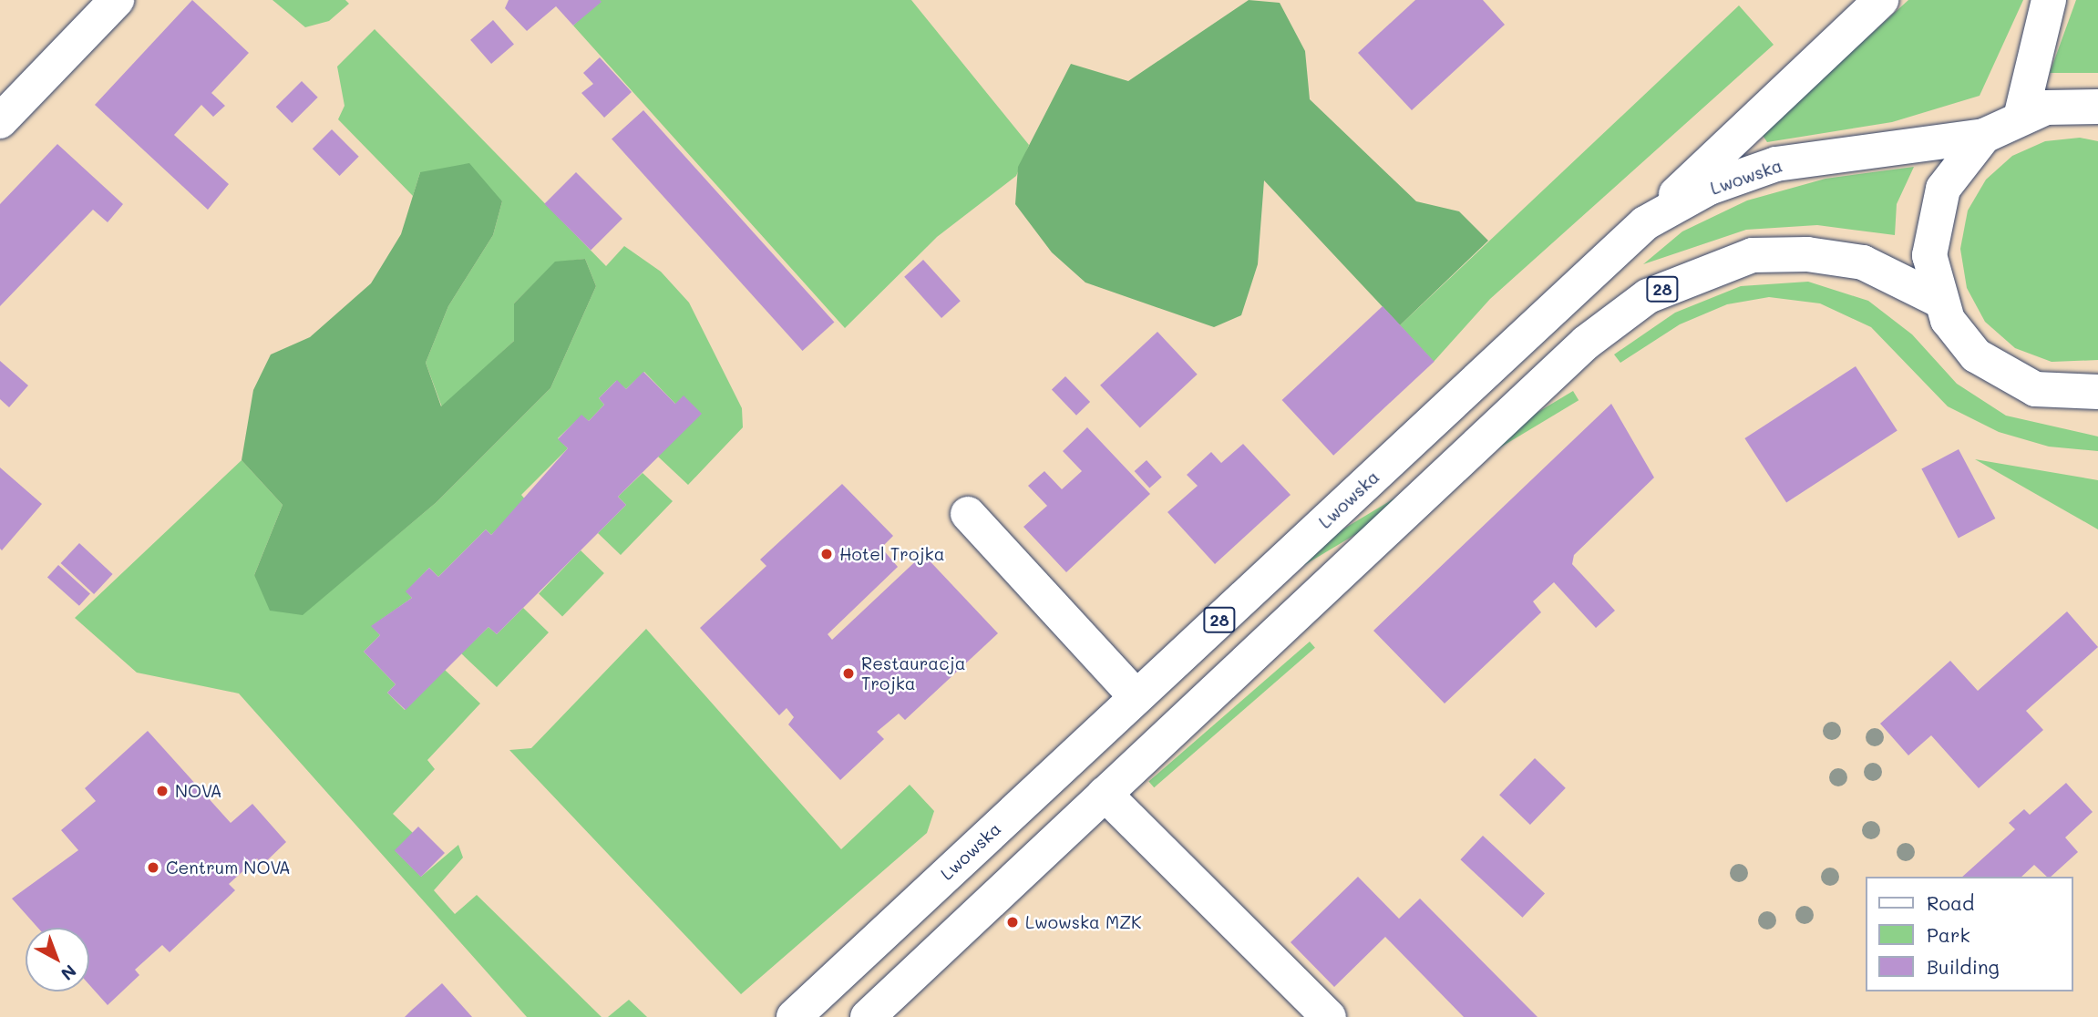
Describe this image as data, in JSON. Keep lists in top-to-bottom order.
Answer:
{
  "streets": {
    "main road": ["Lwowska", "28"]
  },
  "crossings": [
    ["Lwowska", "28"]
  ],
  "places": [
    "Hotel Trojka",
    "Restauracja Trojka",
    "NOVA",
    "Centrum NOVA",
    "Lwowska MZK"
  ],
  "legend": ["Road", "Park", "Building"],
  "north": "bottom right"
}
